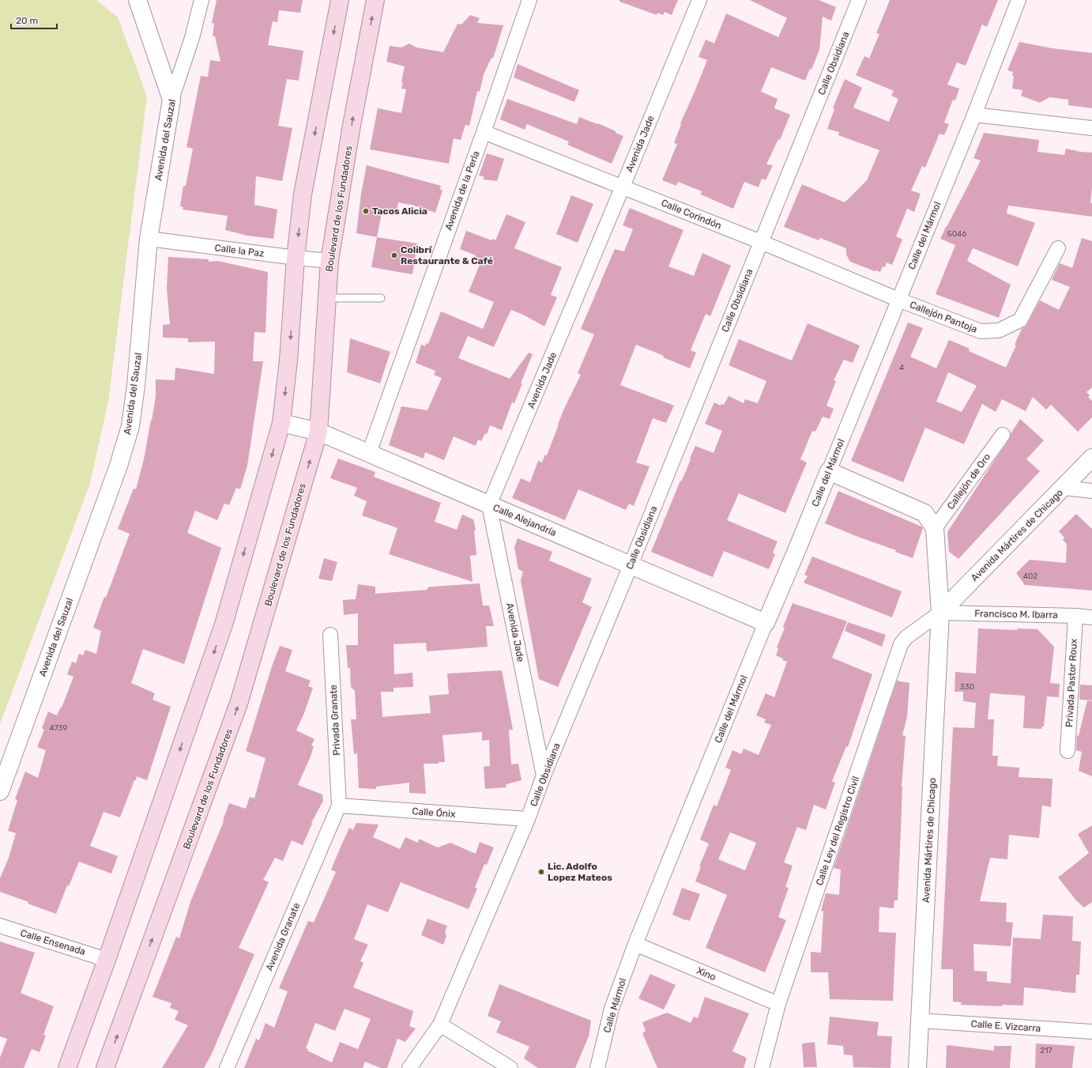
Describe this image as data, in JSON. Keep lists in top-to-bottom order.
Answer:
{
  "streets": {
    "main road": [
      "Avenida del Sauzal",
      "Boulevard de los Fundadores",
      "Calle del Mármol",
      "Calle Alejandría",
      "Avenida Mártires de Chicago"
    ],
    "street": [
      "Calle Obsidiana",
      "Avenida Jade",
      "Avenida de la Perla",
      "Calle Corindón",
      "Calle la Paz",
      "Callejón Pantoja",
      "Callejón de Oro",
      "Francisco M. Ibarra",
      "Privada Pastor Roux",
      "Privada Granate",
      "Calle Ónix",
      "Calle Ley del Registro Civil",
      "Avenida Granate",
      "Calle Ensenada",
      "Xino",
      "Calle Mármol",
      "Calle E. Vizcarra"
    ]
  },
  "crossings": [
    ["Calle Obsidiana", "Avenida Jade"],
    ["Calle Obsidiana", "Calle Corindón"],
    ["Calle Obsidiana", "Calle Alejandría"],
    ["Calle Obsidiana", "Calle Ónix"],
    ["Avenida del Sauzal", "Calle la Paz"],
    ["Avenida Jade", "Calle Corindón"],
    ["Avenida Jade", "Calle Alejandría"],
    ["Avenida de la Perla", "Calle Corindón"],
    ["Avenida de la Perla", "Calle Alejandría"],
    ["Boulevard de los Fundadores", "Calle la Paz"],
    ["Boulevard de los Fundadores", "Calle Alejandría"],
    ["Calle Corindón", "Calle del Mármol"],
    ["Calle Corindón", "Callejón Pantoja"],
    ["Calle del Mármol", "Callejón Pantoja"],
    ["Calle del Mármol", "Calle Alejandría"],
    ["Calle del Mármol", "Xino"],
    ["Calle del Mármol", "Calle Mármol"],
    ["Callejón de Oro", "Avenida Mártires de Chicago"],
    ["Avenida Mártires de Chicago", "Francisco M. Ibarra"],
    ["Avenida Mártires de Chicago", "Calle Ley del Registro Civil"],
    ["Avenida Mártires de Chicago", "Calle E. Vizcarra"],
    ["Francisco M. Ibarra", "Privada Pastor Roux"],
    ["Francisco M. Ibarra", "Calle Ley del Registro Civil"],
    ["Privada Granate", "Calle Ónix"],
    ["Privada Granate", "Avenida Granate"],
    ["Calle Ónix", "Avenida Granate"],
    ["Calle Ley del Registro Civil", "Xino"],
    ["Xino", "Calle Mármol"]
  ],
  "places": ["Tacos Alicia", "Colibrí Restaurante & Café", "Lic. Adolfo Lopez Mateos"],
  "house_numbers": [
    "5046",
    "4",
    "402",
    "330",
    "4739",
    "217"
  ],
  "scale_bar": "20 m"
}
